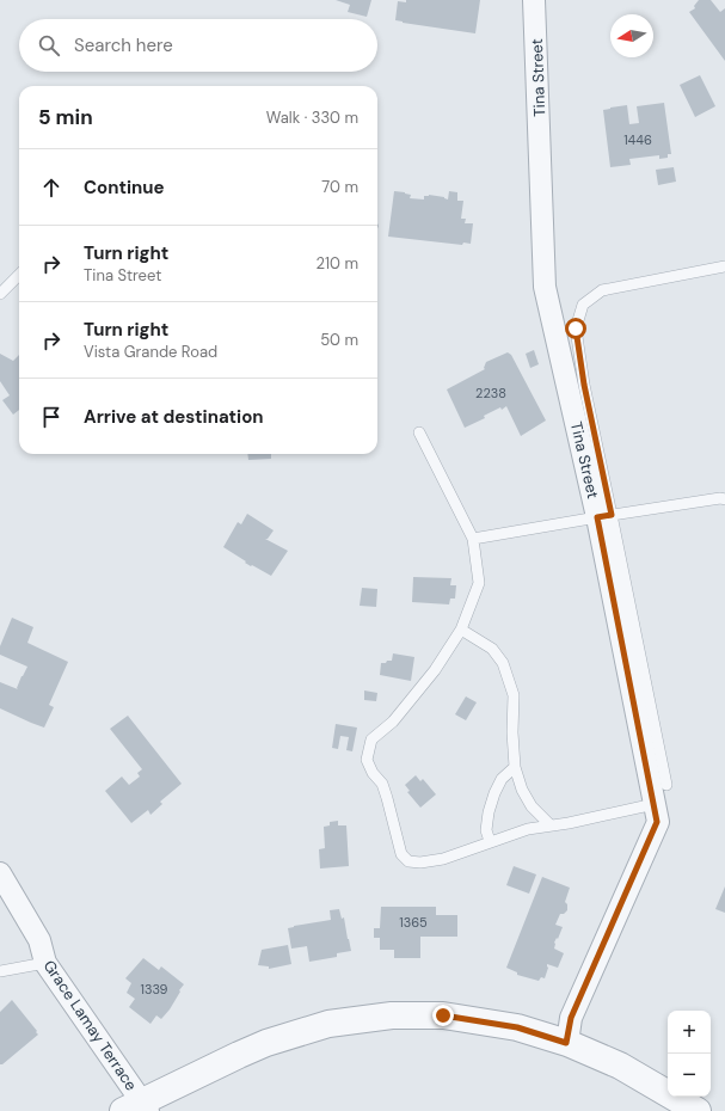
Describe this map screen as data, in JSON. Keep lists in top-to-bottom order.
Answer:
{
  "streets": {
    "street": ["Tina Street", "Grace Lamay Terrace"]
  },
  "house_numbers": [
    "1446",
    "2238",
    "1365",
    "1339"
  ],
  "north": "left",
  "page": {
    "search": "Search here",
    "heading": ["5 min", "Walk · 330 m"],
    "list": [
      ["Continue", "70 m"],
      ["Turn right", "Tina Street", "210 m"],
      ["Turn right", "Vista Grande Road", "50 m"],
      "Arrive at destination"
    ],
    "map_buttons": ["+", "−"]
  }
}
